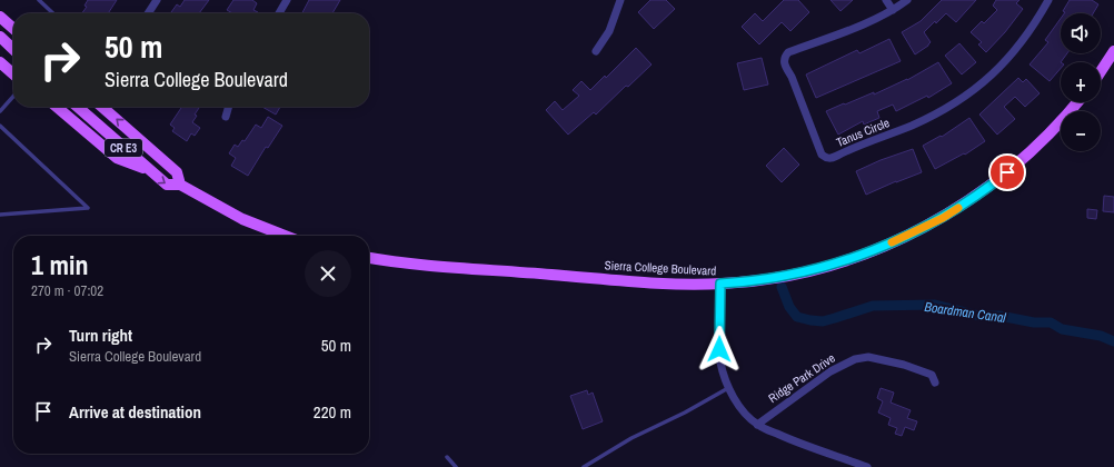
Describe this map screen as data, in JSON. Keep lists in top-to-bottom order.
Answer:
{
  "streets": {
    "main road": ["CR E3", "Sierra College Boulevard"],
    "street": ["Tanus Circle", "Ridge Park Drive"]
  },
  "water": ["Boardman Canal"],
  "page": {
    "map_buttons": ["+", "−"],
    "turn": ["50 m", "Sierra College Boulevard"],
    "heading": ["1 min", "270 m · 07:02"],
    "list": [
      {
        "name": "Turn right",
        "note": "Sierra College Boulevard",
        "value": "50 m"
      },
      {
        "name": "Arrive at destination",
        "value": "220 m"
      }
    ]
  }
}
